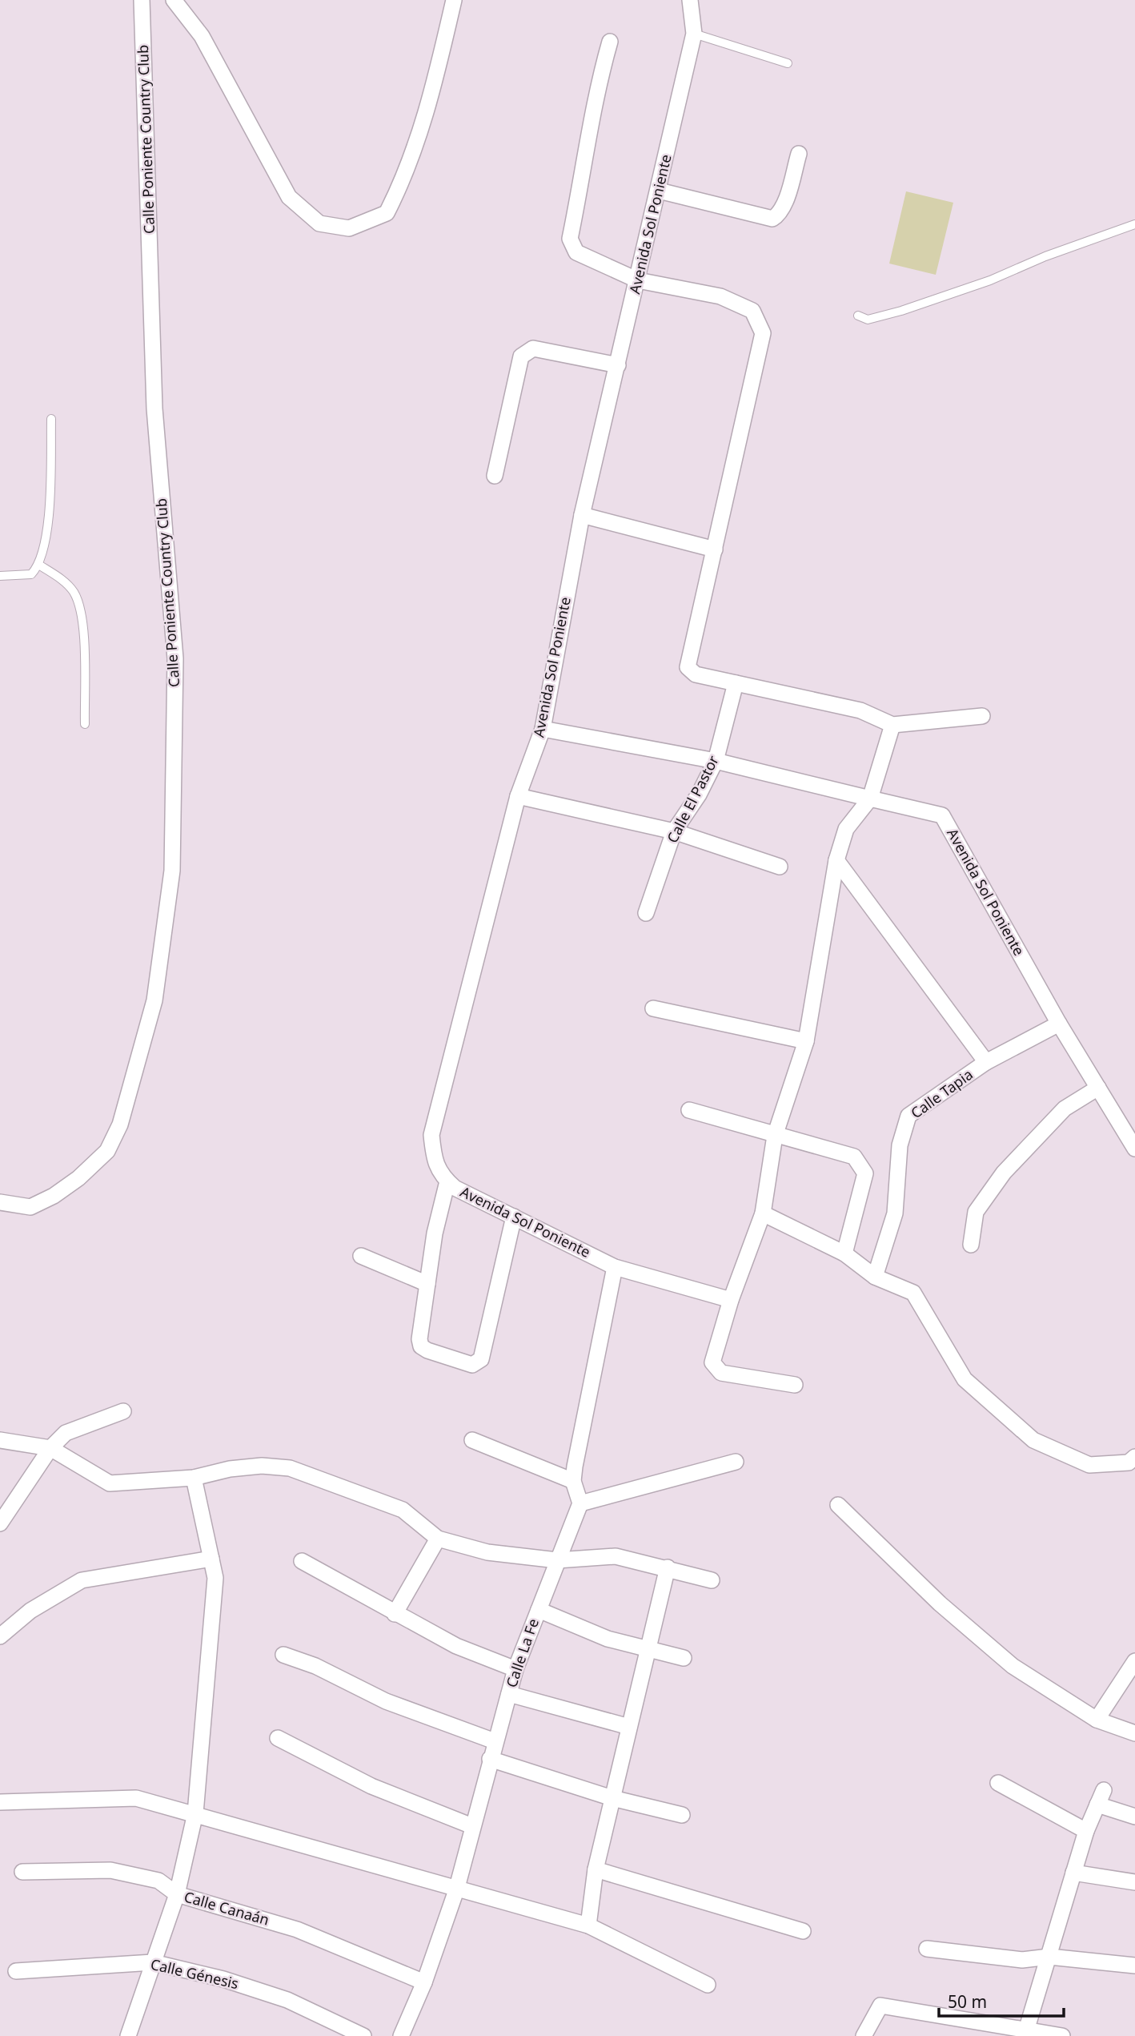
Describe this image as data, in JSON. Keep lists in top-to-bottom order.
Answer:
{
  "streets": {
    "street": [
      "Calle Poniente Country Club",
      "Avenida Sol Poniente",
      "Calle El Pastor",
      "Calle Tapia",
      "Calle La Fe",
      "Calle Canaán",
      "Calle Génesis"
    ]
  },
  "crossings": [
    ["Avenida Sol Poniente", "Calle El Pastor"],
    ["Avenida Sol Poniente", "Calle Tapia"],
    ["Calle La Fe", "Calle Canaán"]
  ],
  "scale_bar": "50 m"
}
